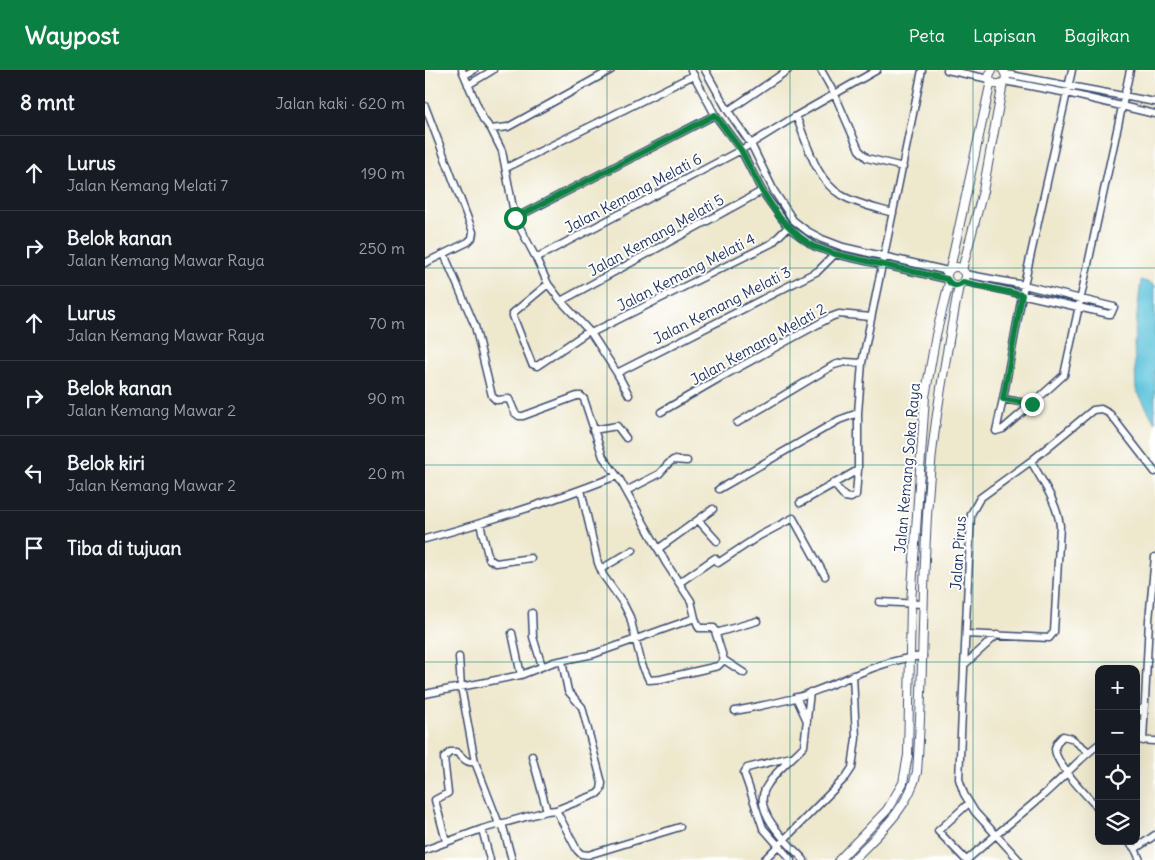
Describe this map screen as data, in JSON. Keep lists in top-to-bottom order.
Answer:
{
  "streets": {
    "street": [
      "Jalan Kemang Melati 6",
      "Jalan Kemang Melati 5",
      "Jalan Kemang Melati 4",
      "Jalan Kemang Melati 3",
      "Jalan Kemang Melati 2",
      "Jalan Kemang Soka Raya",
      "Jalan Pirus"
    ]
  },
  "page": {
    "header": "Waypost",
    "nav": ["Peta", "Lapisan", "Bagikan"],
    "heading": ["8 mnt", "Jalan kaki · 620 m"],
    "list": [
      ["Lurus", "Jalan Kemang Melati 7", "190 m"],
      ["Belok kanan", "Jalan Kemang Mawar Raya", "250 m"],
      ["Lurus", "Jalan Kemang Mawar Raya", "70 m"],
      ["Belok kanan", "Jalan Kemang Mawar 2", "90 m"],
      ["Belok kiri", "Jalan Kemang Mawar 2", "20 m"],
      "Tiba di tujuan"
    ],
    "map_buttons": ["+", "−"]
  }
}
